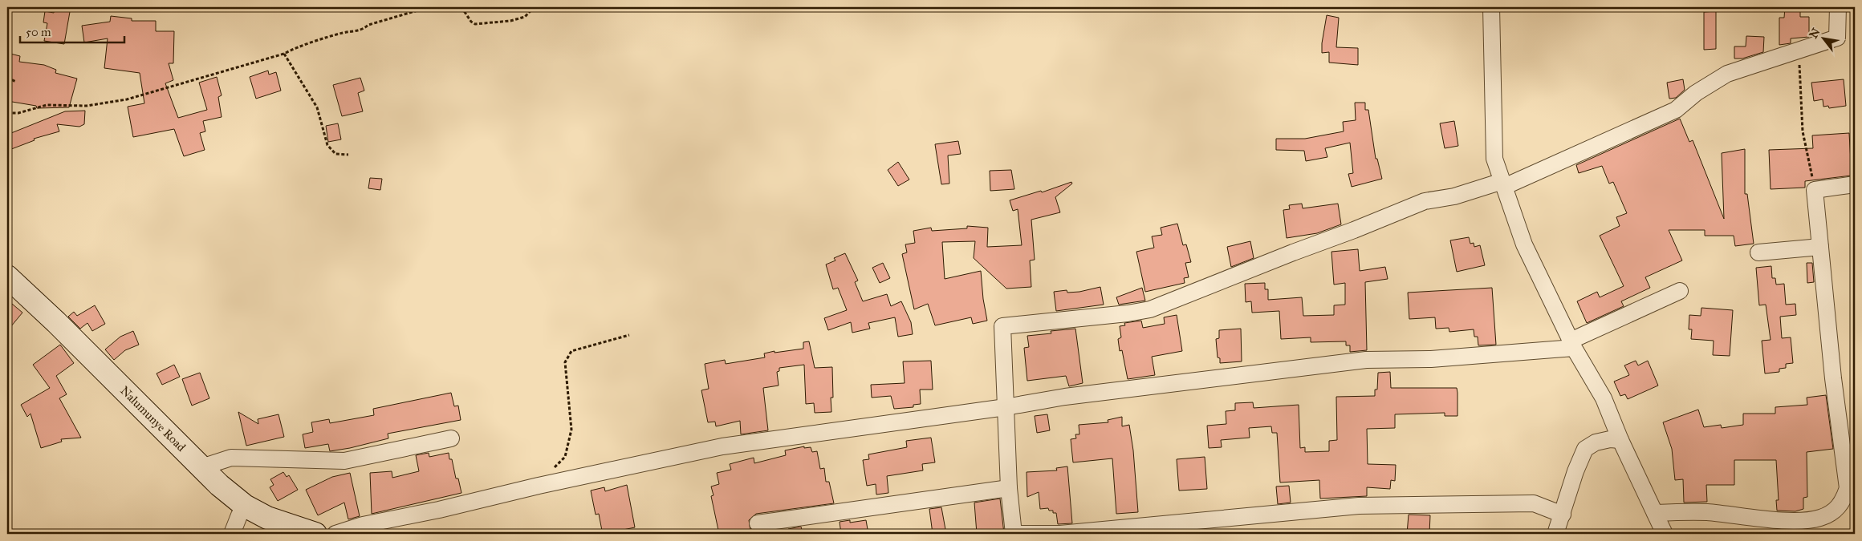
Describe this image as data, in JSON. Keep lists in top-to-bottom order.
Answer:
{
  "streets": {
    "street": ["Nalumunye Road"]
  },
  "scale_bar": "50 m",
  "north": "top left"
}
